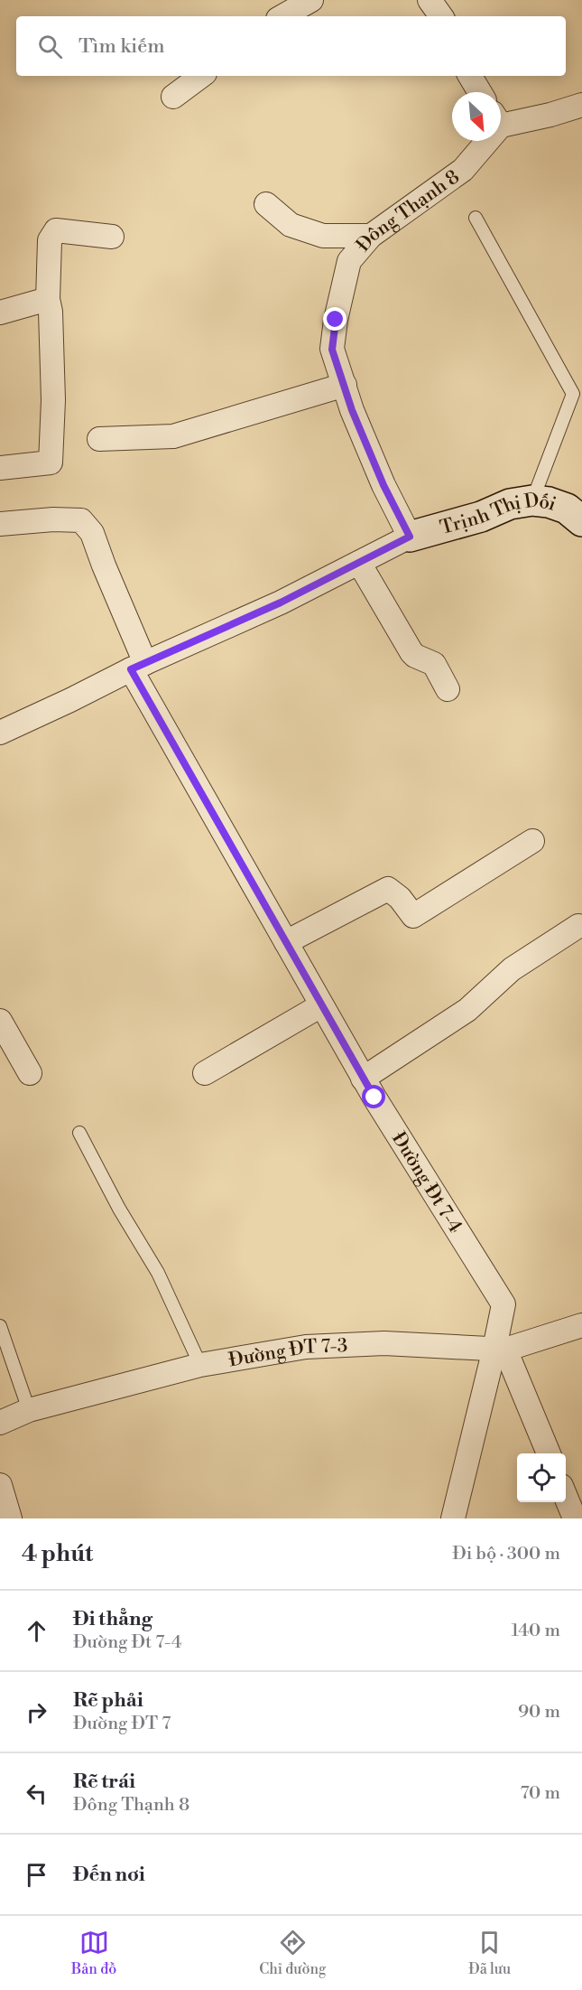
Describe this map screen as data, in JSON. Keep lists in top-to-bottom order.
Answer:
{
  "streets": {
    "street": [
      "Đông Thạnh 8",
      "Trịnh Thị Dối",
      "Đường Đt 7-4",
      "Đường ĐT 7-3"
    ]
  },
  "crossings": [
    ["Đông Thạnh 8", "Trịnh Thị Dối"],
    ["Đường Đt 7-4", "Đường ĐT 7-3"]
  ],
  "north": "bottom right",
  "page": {
    "search": "Tìm kiếm",
    "heading": ["4 phút", "Đi bộ · 300 m"],
    "list": [
      ["Đi thẳng", "Đường Đt 7-4", "140 m"],
      ["Rẽ phải", "Đường ĐT 7", "90 m"],
      ["Rẽ trái", "Đông Thạnh 8", "70 m"],
      "Đến nơi"
    ],
    "nav": ["Bản đồ", "Chỉ đường", "Đã lưu"]
  }
}
